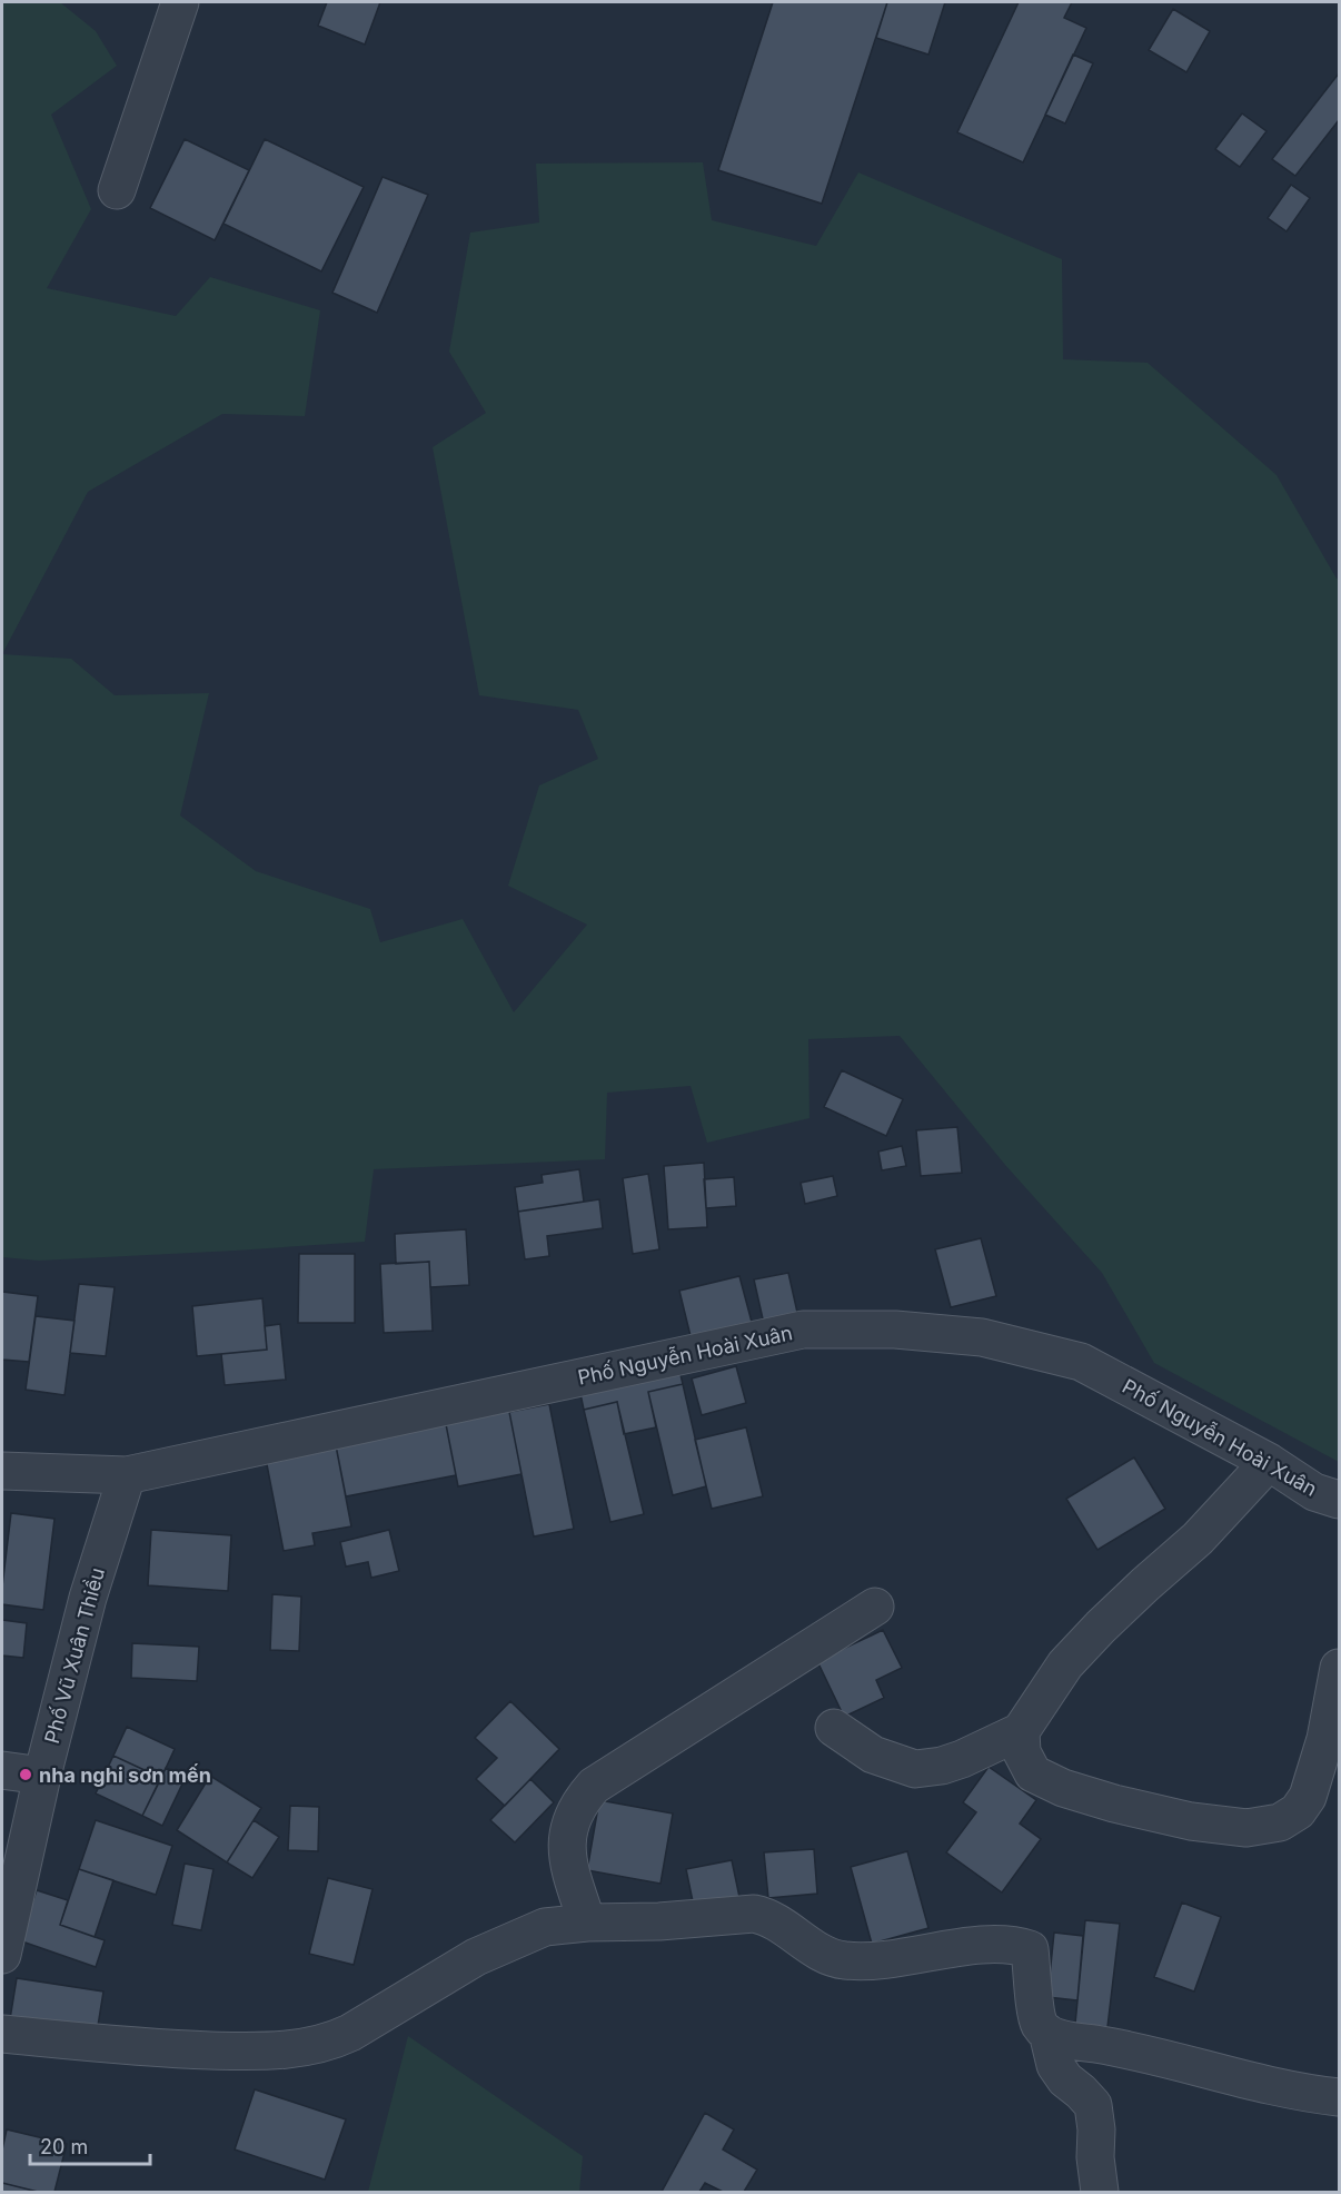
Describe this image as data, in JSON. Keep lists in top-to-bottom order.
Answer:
{
  "streets": {
    "street": ["Phố Nguyễn Hoài Xuân", "Phố Vũ Xuân Thiều"]
  },
  "crossings": [
    ["Phố Nguyễn Hoài Xuân", "Phố Vũ Xuân Thiều"]
  ],
  "places": ["nha nghi sơn mến"],
  "scale_bar": "20 m"
}
